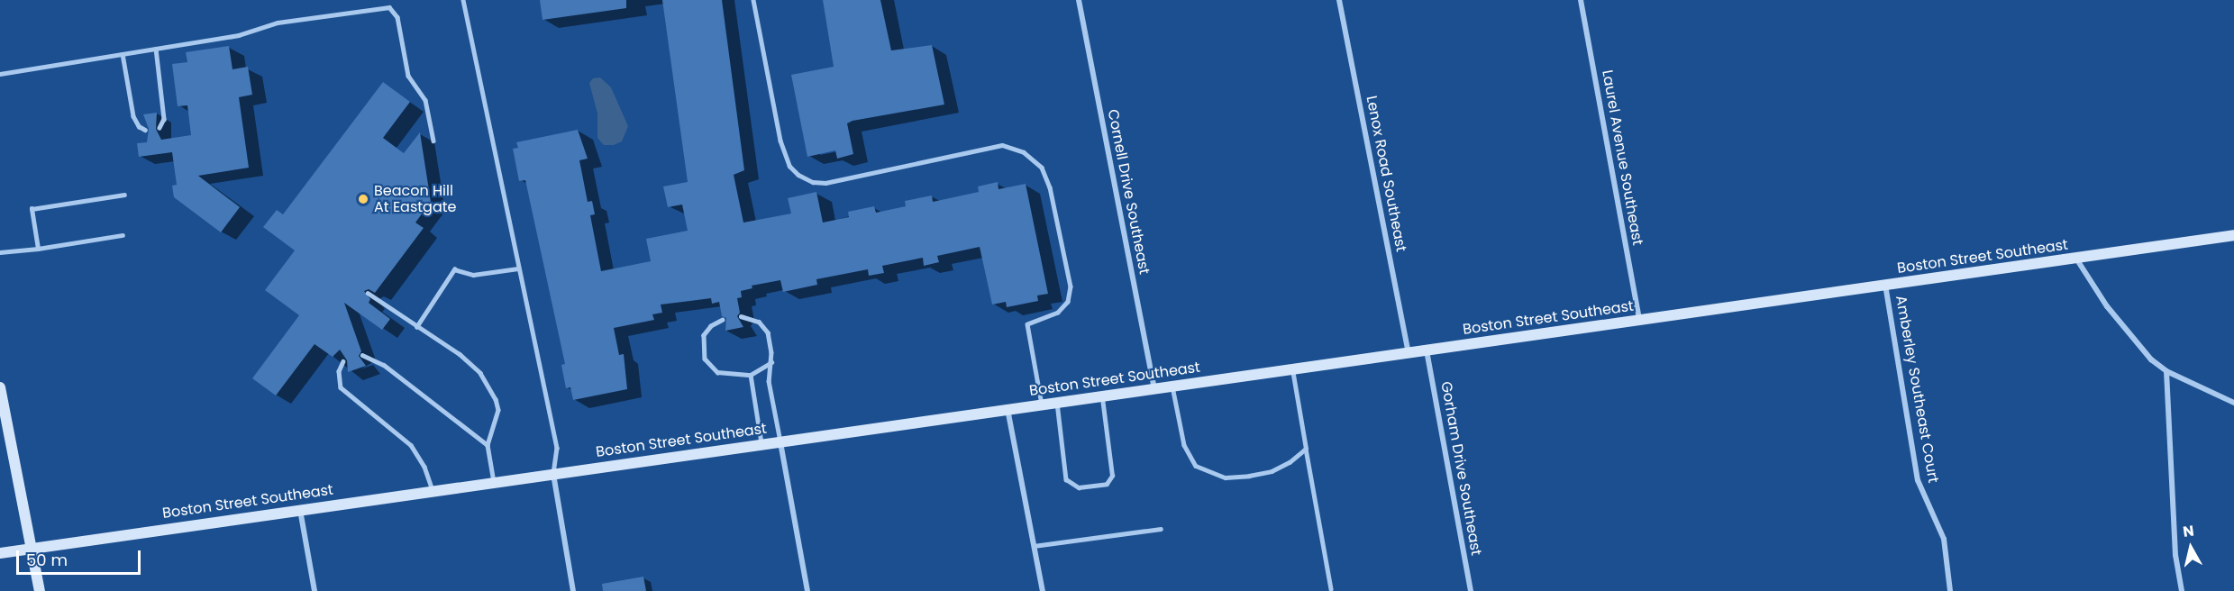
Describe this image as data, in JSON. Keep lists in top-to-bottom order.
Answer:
{
  "streets": {
    "street": [
      "Laurel Avenue Southeast",
      "Lenox Road Southeast",
      "Cornell Drive Southeast",
      "Boston Street Southeast",
      "Amberley Southeast Court",
      "Gorham Drive Southeast"
    ]
  },
  "crossings": [
    ["Laurel Avenue Southeast", "Boston Street Southeast"],
    ["Lenox Road Southeast", "Boston Street Southeast"],
    ["Cornell Drive Southeast", "Boston Street Southeast"],
    ["Boston Street Southeast", "Amberley Southeast Court"],
    ["Boston Street Southeast", "Gorham Drive Southeast"]
  ],
  "places": ["Beacon Hill At Eastgate"],
  "scale_bar": "50 m",
  "north": "top"
}
